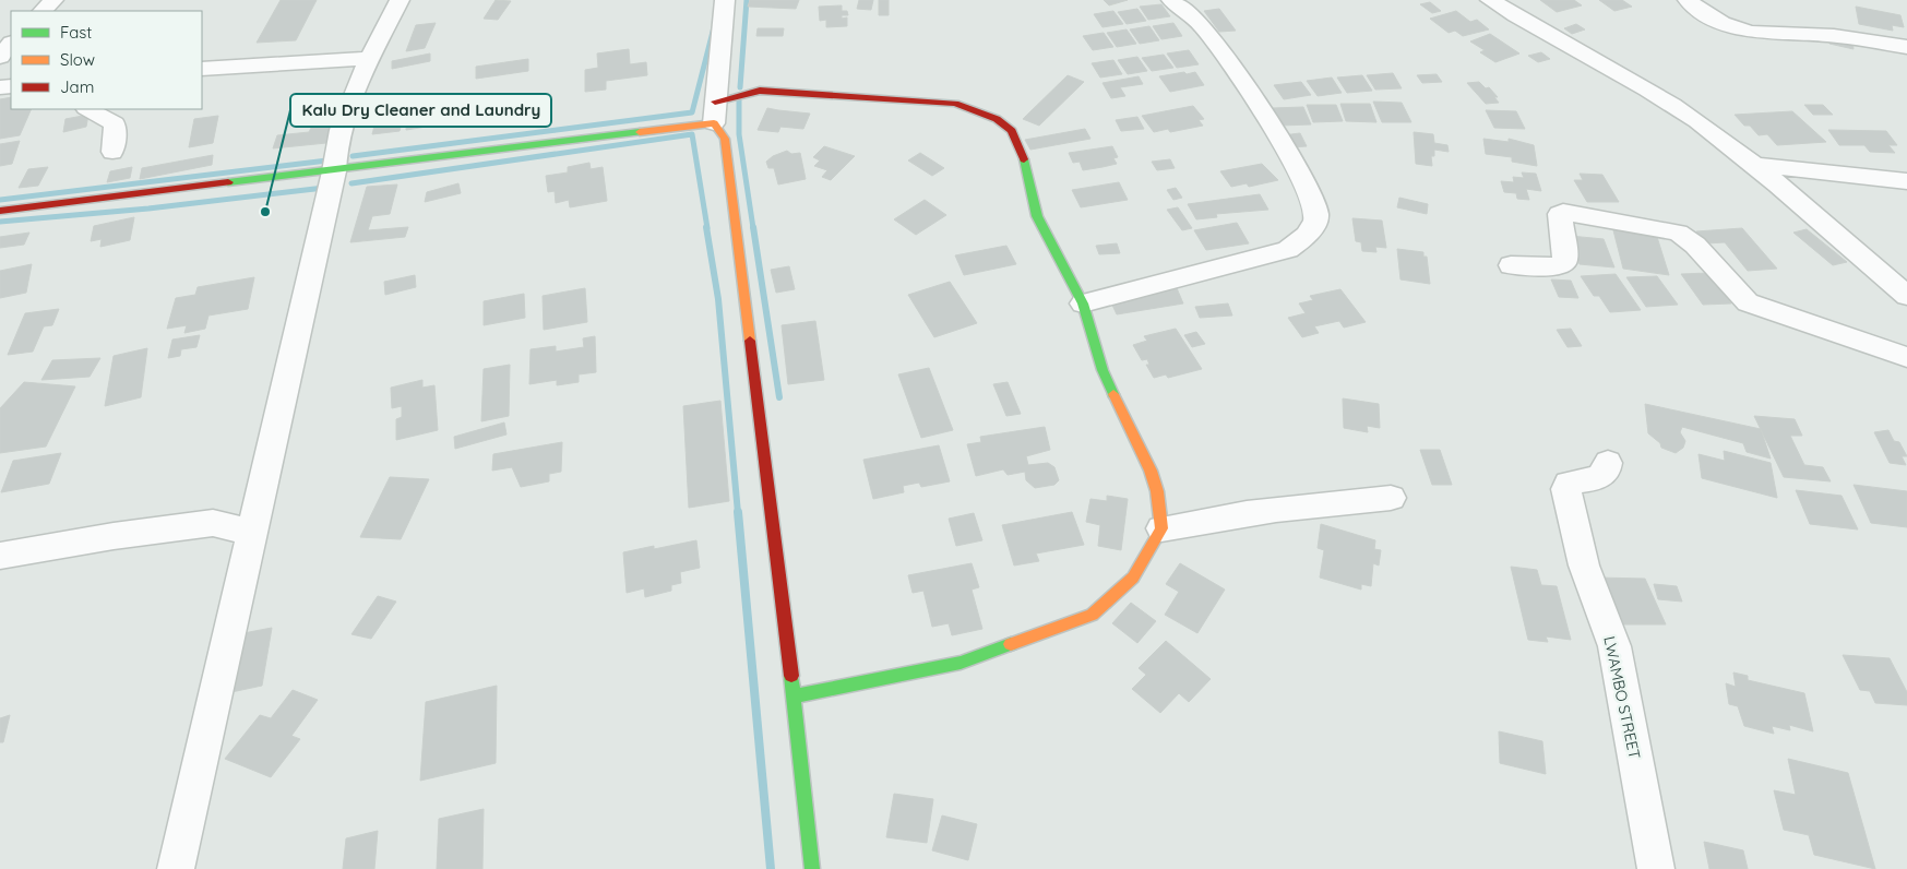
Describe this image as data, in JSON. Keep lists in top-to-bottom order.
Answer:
{
  "streets": {
    "street": ["LWAMBO STREET"]
  },
  "places": ["Kalu Dry Cleaner and Laundry"],
  "legend": ["Fast", "Slow", "Jam"]
}
